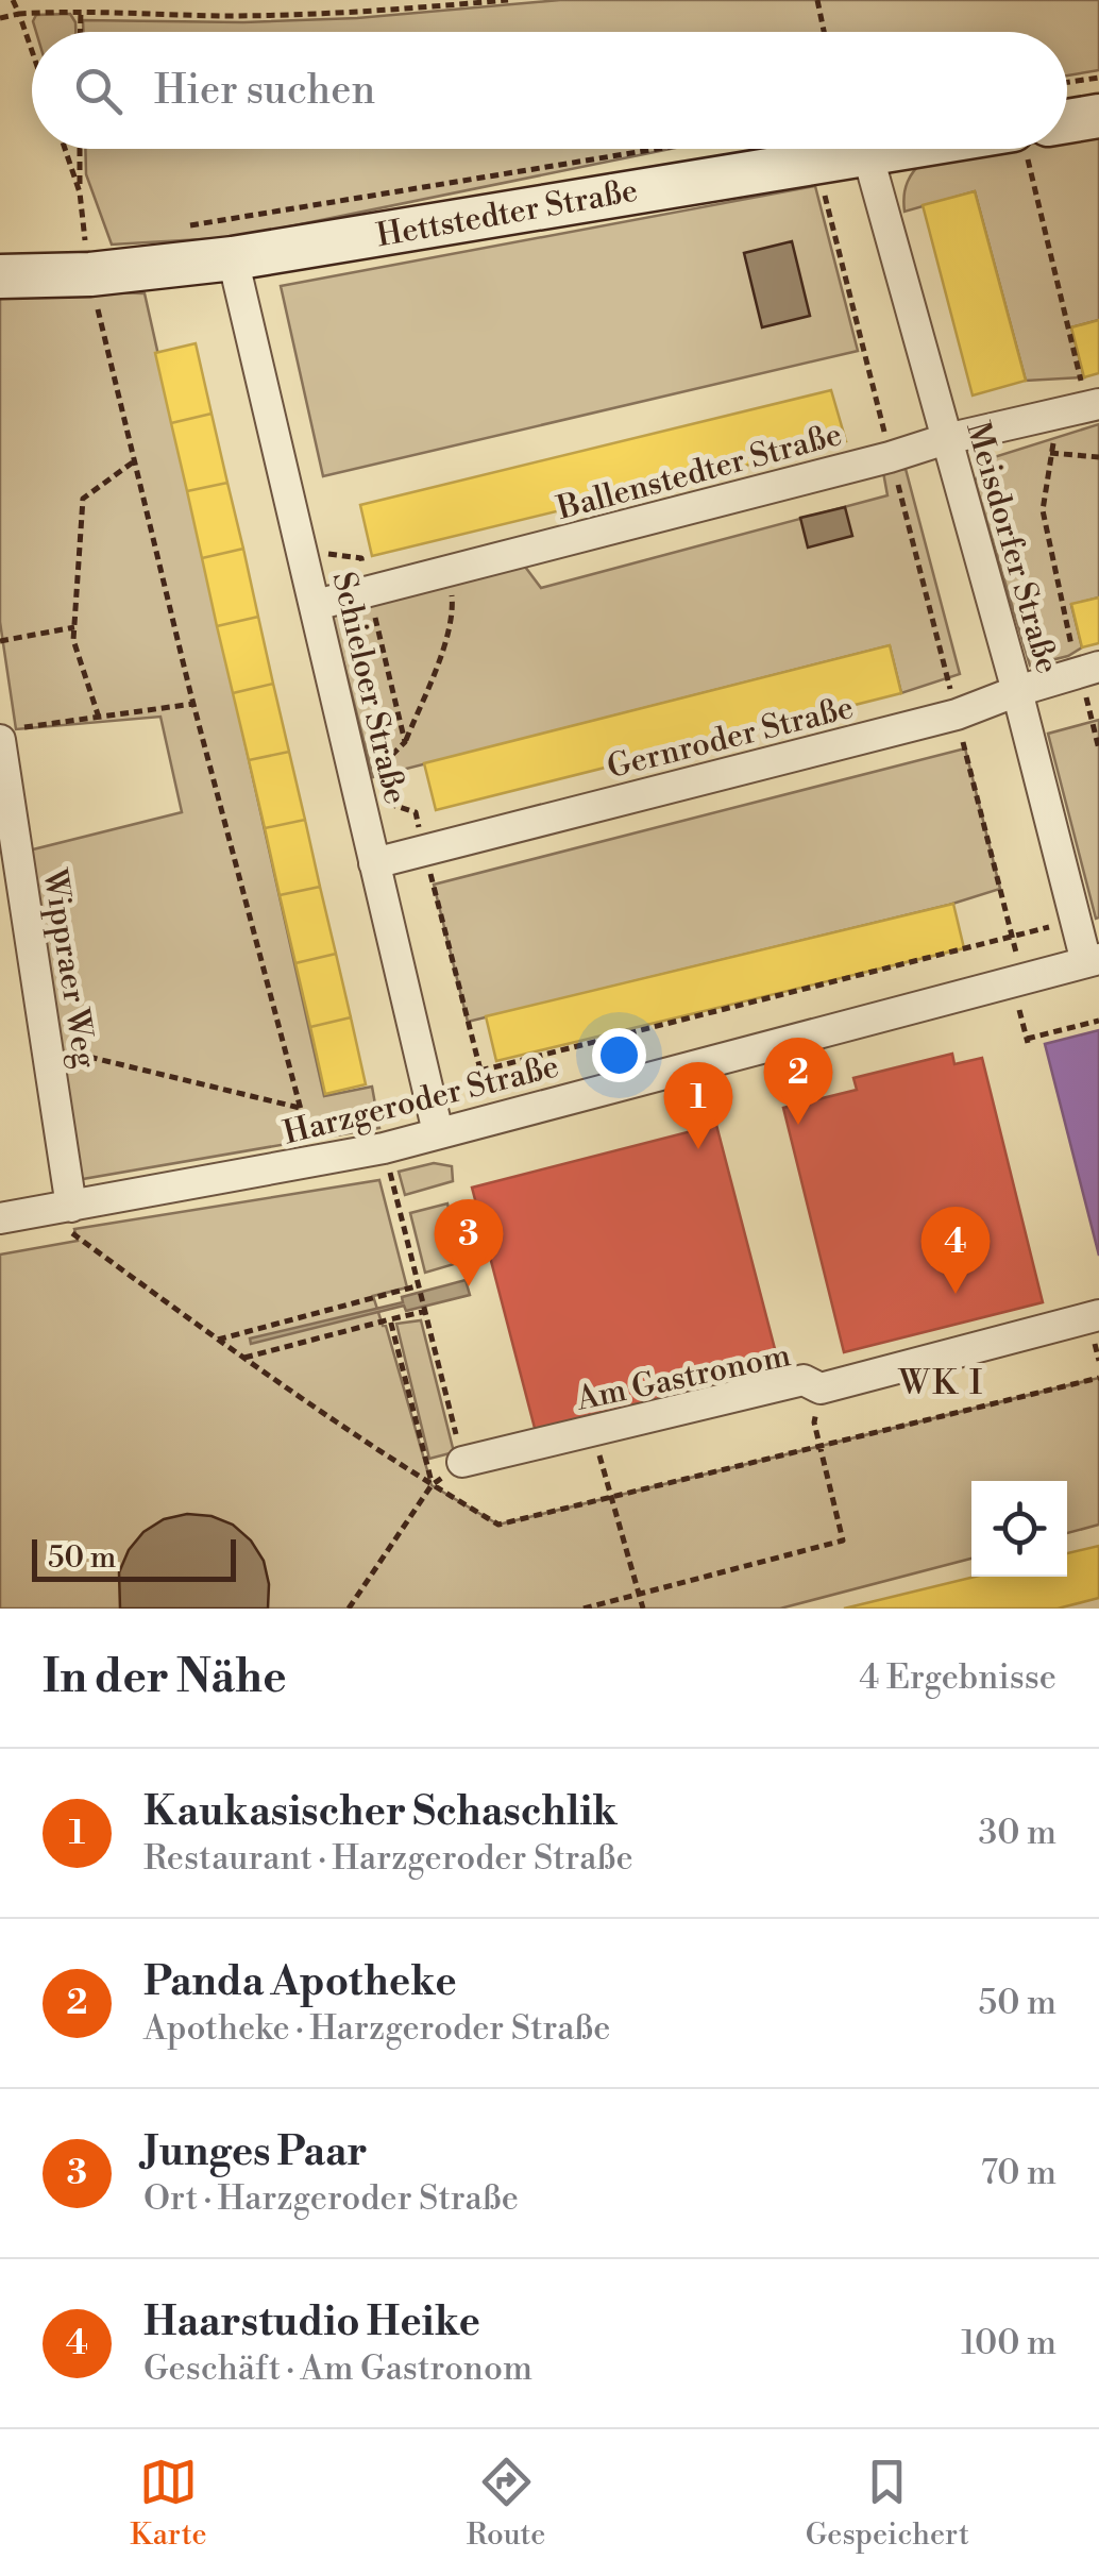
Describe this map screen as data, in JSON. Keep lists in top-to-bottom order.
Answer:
{
  "streets": {
    "street": [
      "Hettstedter Straße",
      "Ballenstedter Straße",
      "Meisdorfer Straße",
      "Schieloer Straße",
      "Gernroder Straße",
      "Wippraer Weg",
      "Harzgeroder Straße",
      "Am Gastronom"
    ]
  },
  "crossings": [
    ["Hettstedter Straße", "Meisdorfer Straße"],
    ["Hettstedter Straße", "Schieloer Straße"],
    ["Ballenstedter Straße", "Meisdorfer Straße"],
    ["Ballenstedter Straße", "Schieloer Straße"],
    ["Meisdorfer Straße", "Gernroder Straße"],
    ["Meisdorfer Straße", "Harzgeroder Straße"],
    ["Schieloer Straße", "Gernroder Straße"],
    ["Schieloer Straße", "Harzgeroder Straße"],
    ["Wippraer Weg", "Harzgeroder Straße"]
  ],
  "districts": ["WK I"],
  "scale_bar": "50 m",
  "page": {
    "search": "Hier suchen",
    "pins": [
      "2",
      "1",
      "3",
      "4"
    ],
    "scale": "50 m",
    "heading": ["In der Nähe", "4 Ergebnisse"],
    "list": [
      {
        "mark": "1",
        "name": "Kaukasischer Schaschlik",
        "note": "Restaurant · Harzgeroder Straße",
        "value": "30 m"
      },
      {
        "mark": "2",
        "name": "Panda Apotheke",
        "note": "Apotheke · Harzgeroder Straße",
        "value": "50 m"
      },
      {
        "mark": "3",
        "name": "Junges Paar",
        "note": "Ort · Harzgeroder Straße",
        "value": "70 m"
      },
      {
        "mark": "4",
        "name": "Haarstudio Heike",
        "note": "Geschäft · Am Gastronom",
        "value": "100 m"
      }
    ],
    "nav": ["Karte", "Route", "Gespeichert"]
  }
}
